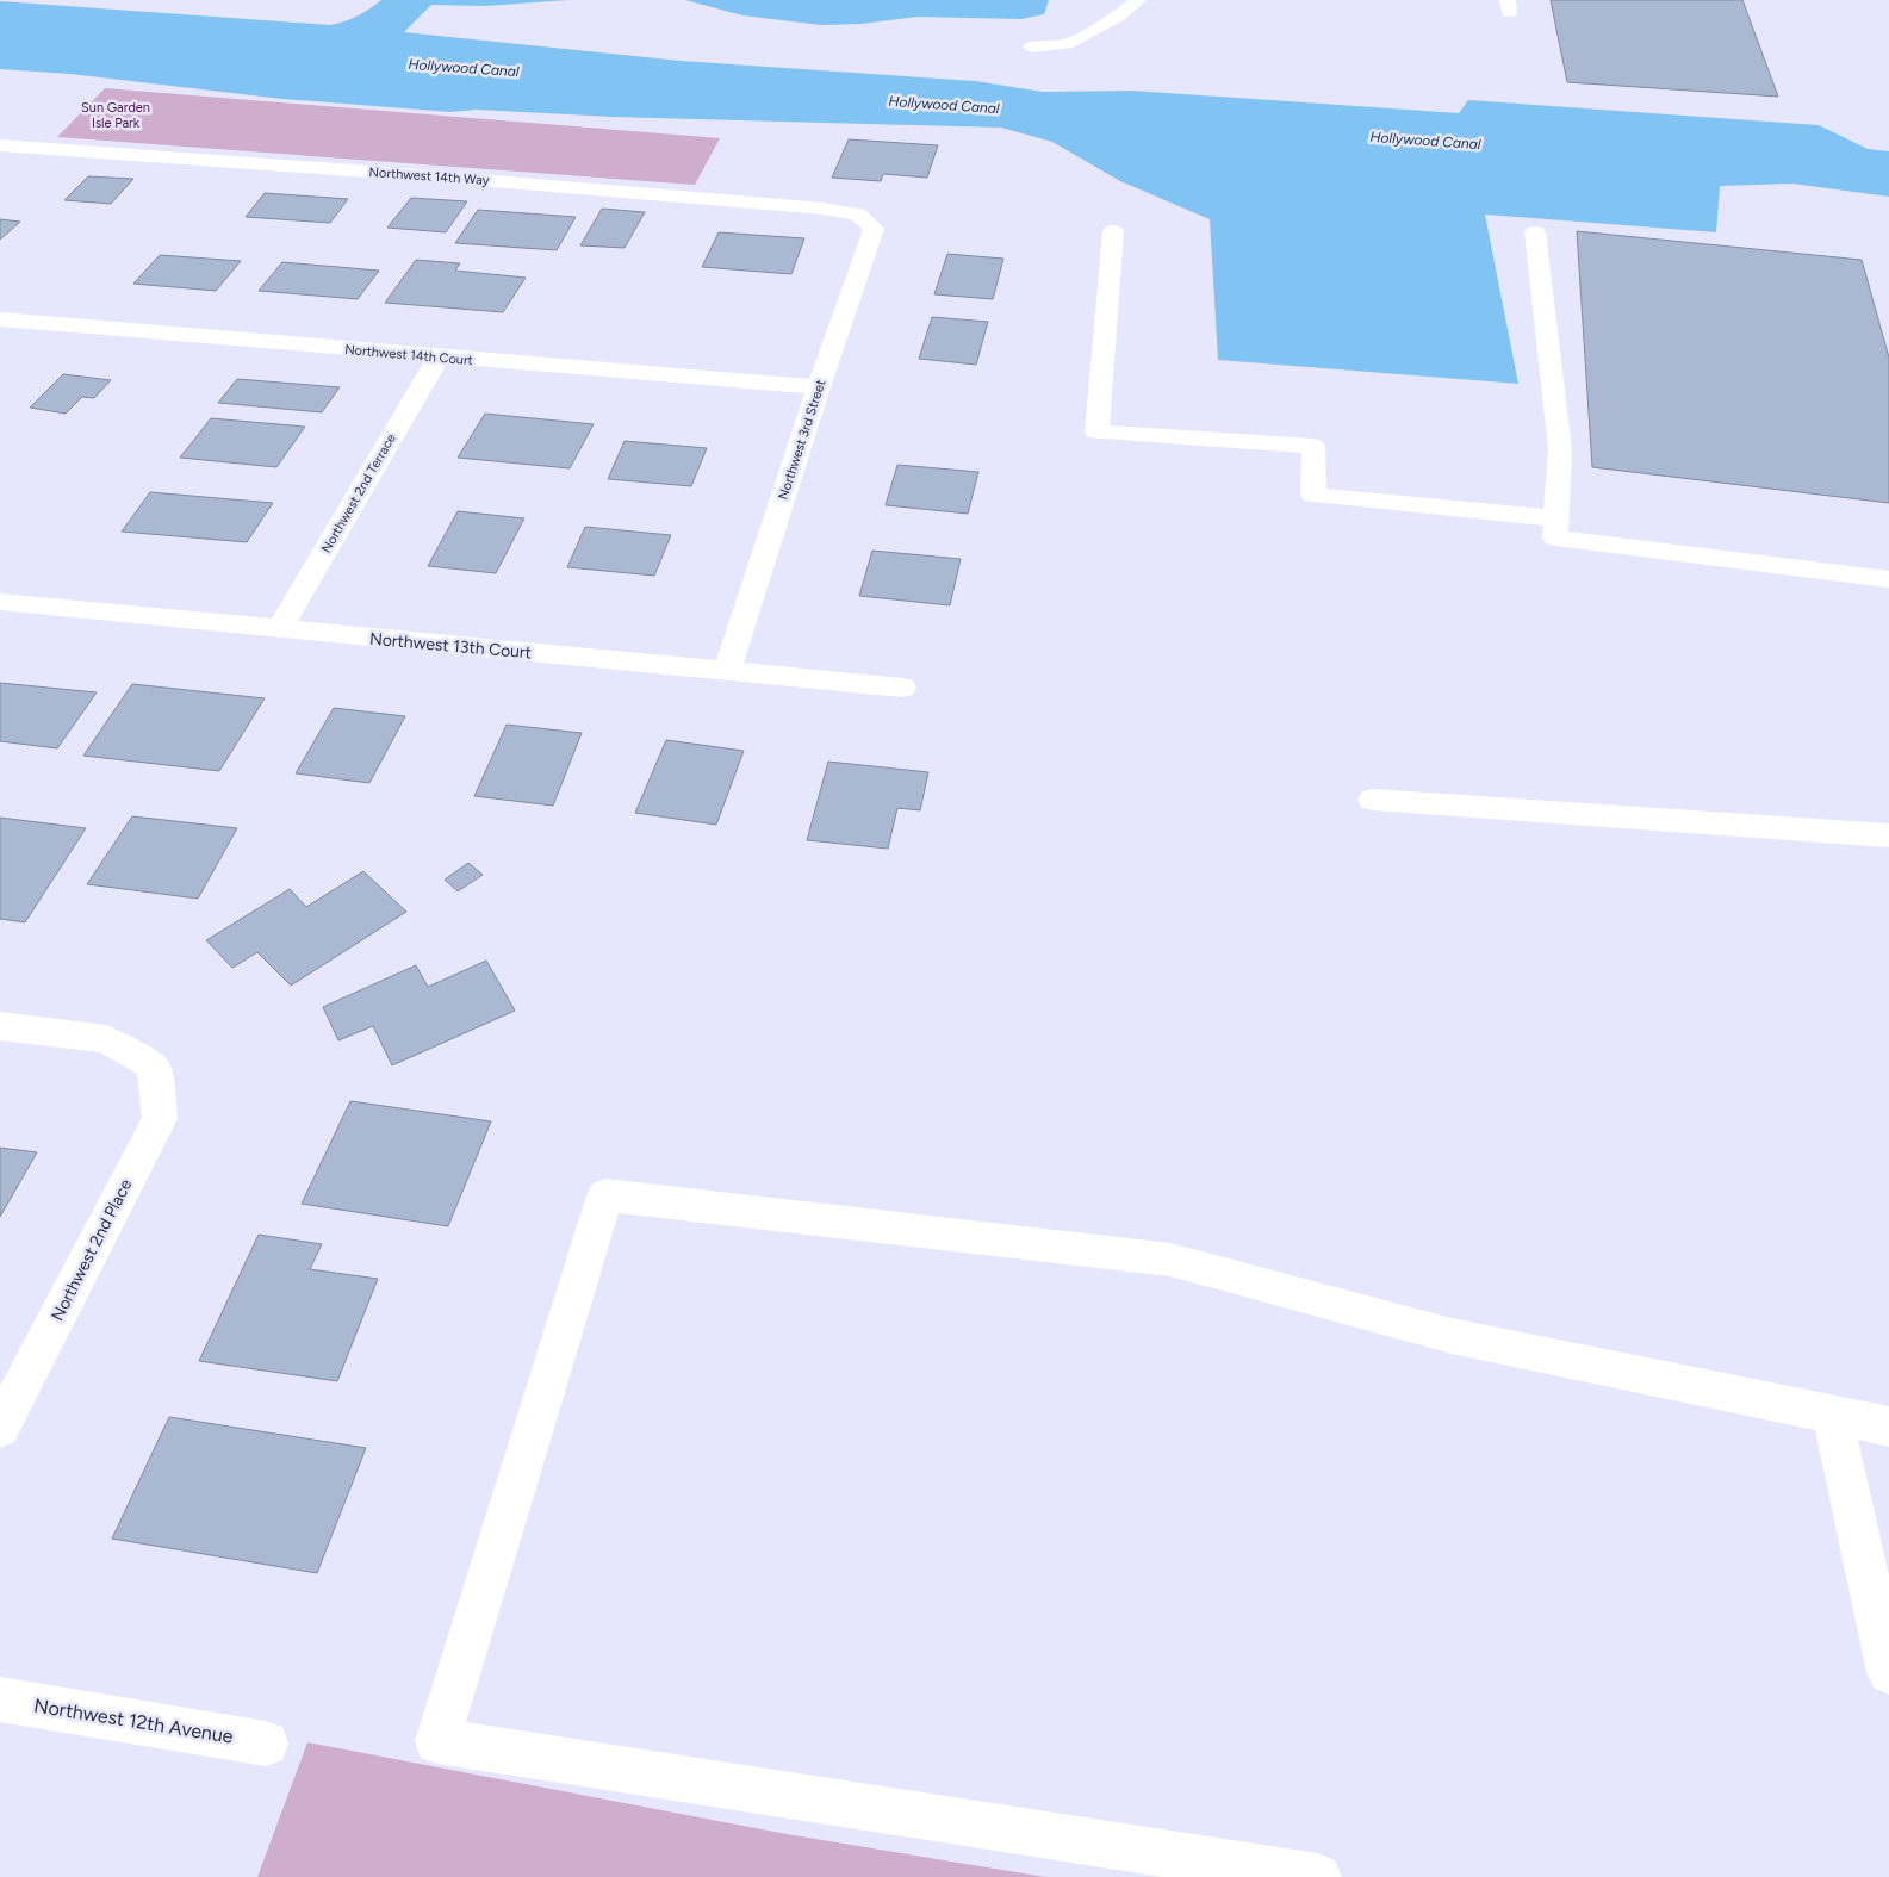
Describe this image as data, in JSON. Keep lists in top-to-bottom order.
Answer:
{
  "streets": {
    "street": [
      "Northwest 14th Way",
      "Northwest 14th Court",
      "Northwest 3rd Street",
      "Northwest 2nd Terrace",
      "Northwest 13th Court",
      "Northwest 2nd Place",
      "Northwest 12th Avenue"
    ]
  },
  "crossings": [
    ["Northwest 14th Way", "Northwest 3rd Street"],
    ["Northwest 14th Court", "Northwest 3rd Street"],
    ["Northwest 14th Court", "Northwest 2nd Terrace"],
    ["Northwest 3rd Street", "Northwest 13th Court"],
    ["Northwest 2nd Terrace", "Northwest 13th Court"]
  ],
  "water": ["Hollywood Canal"],
  "parks": ["Sun Garden Isle Park"]
}
